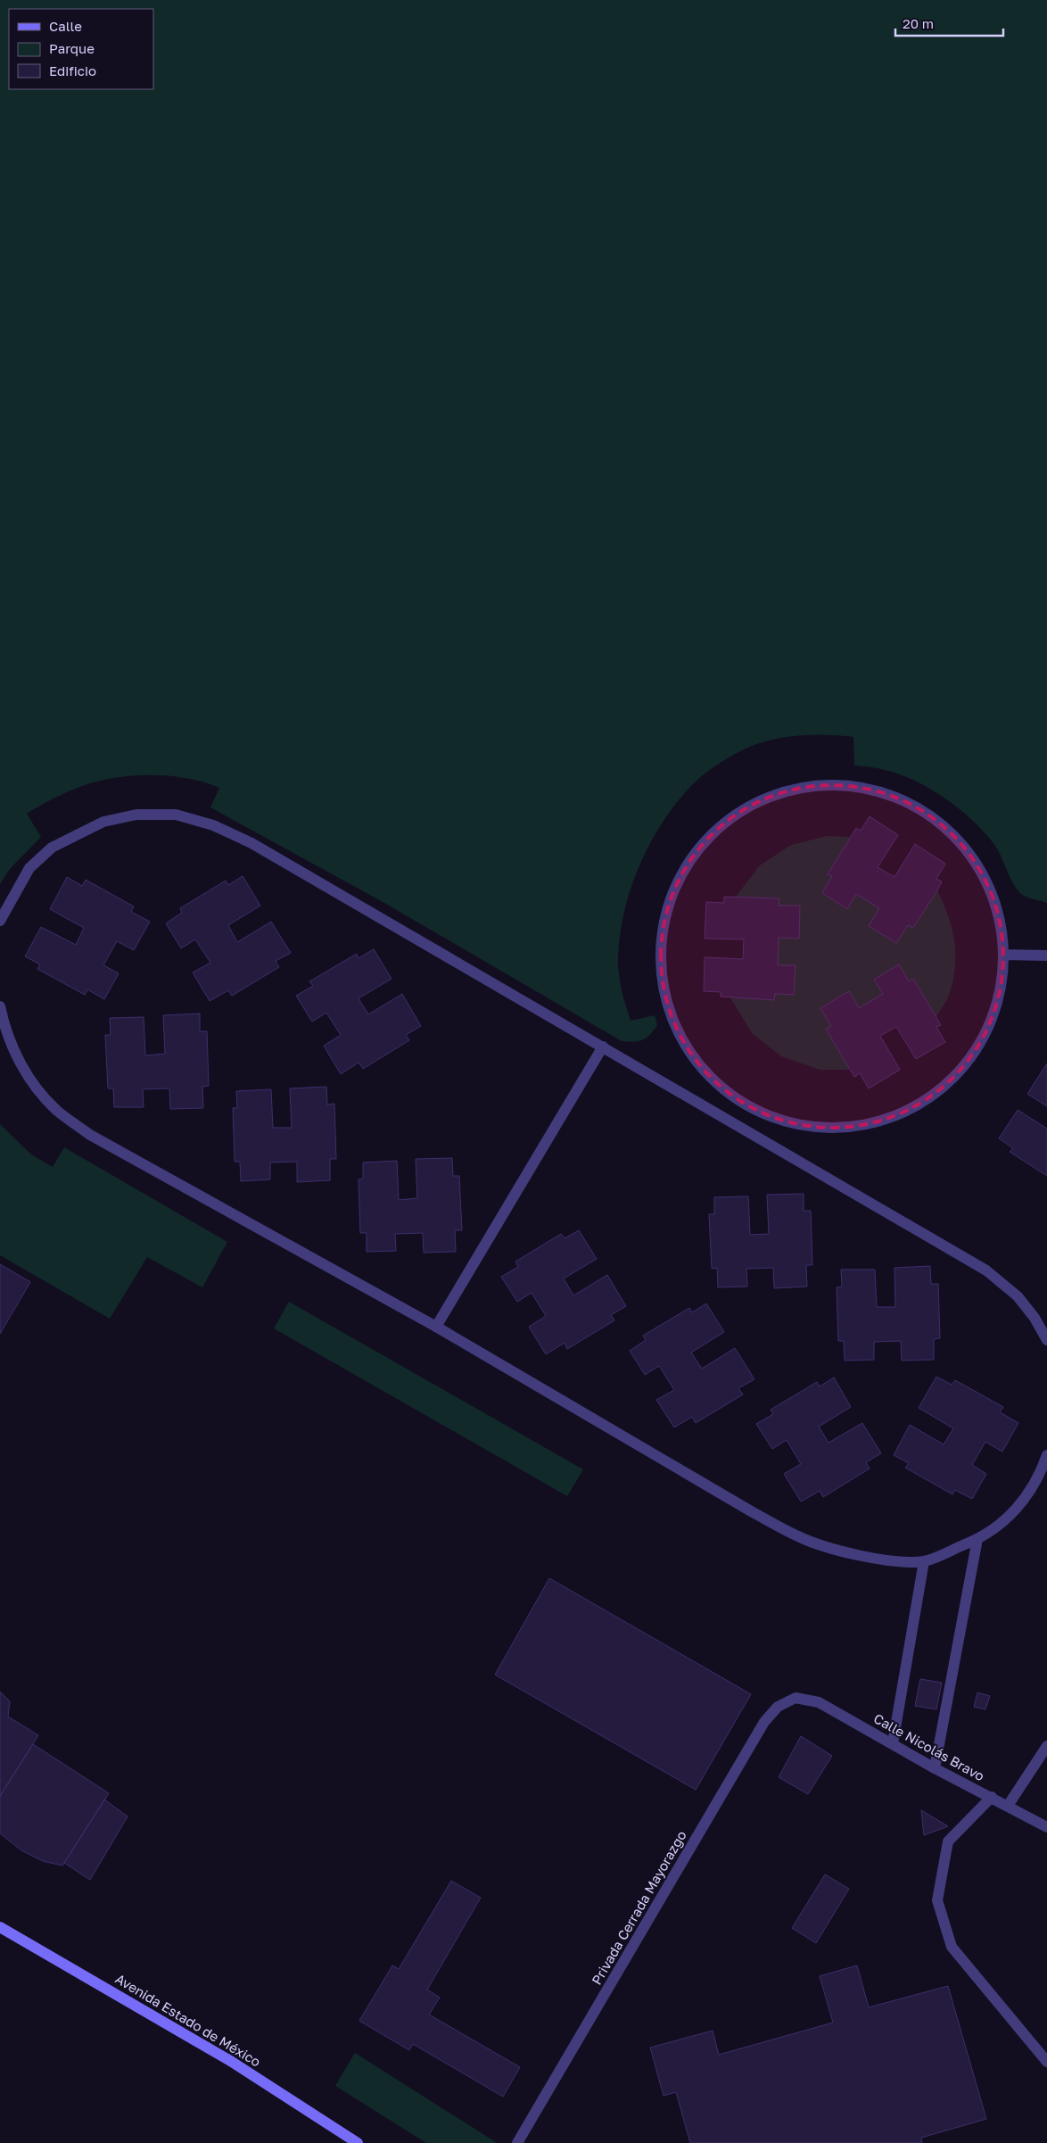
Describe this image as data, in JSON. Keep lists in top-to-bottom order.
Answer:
{
  "streets": {
    "main road": ["Avenida Estado de México"],
    "street": ["Calle Nicolás Bravo", "Privada Cerrada Mayorazgo"]
  },
  "crossings": [
    ["Calle Nicolás Bravo", "Privada Cerrada Mayorazgo"]
  ],
  "legend": ["Calle", "Parque", "Edificio"],
  "scale_bar": "20 m"
}
